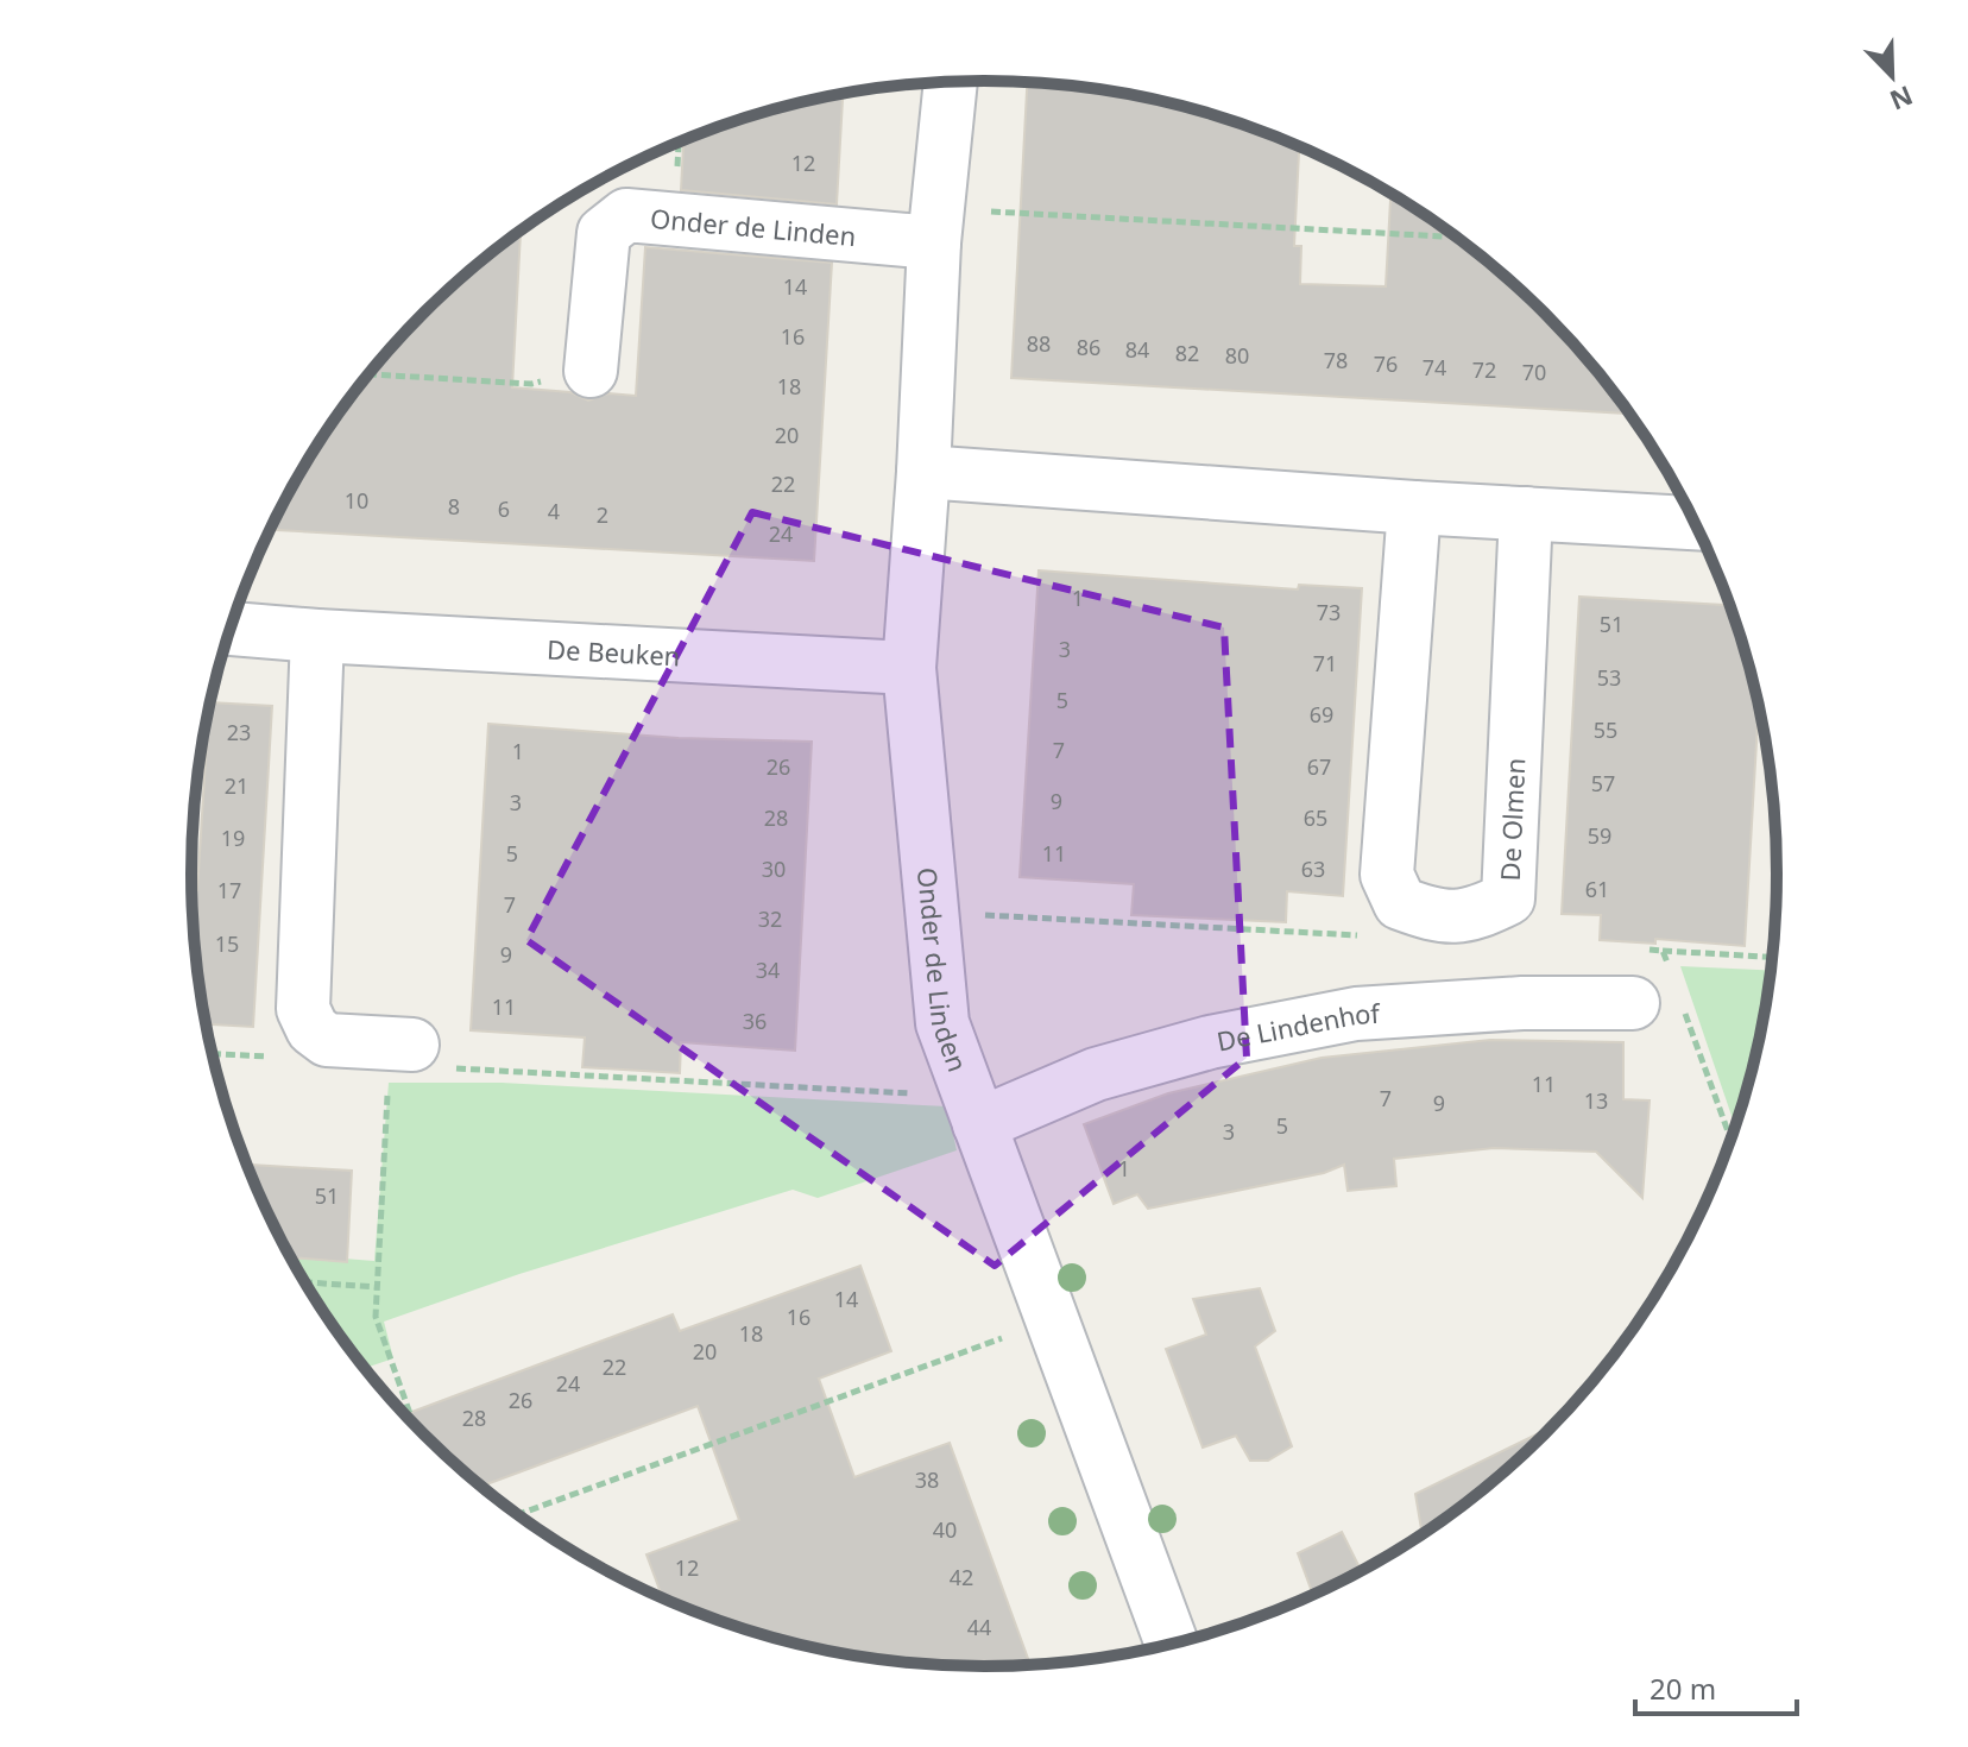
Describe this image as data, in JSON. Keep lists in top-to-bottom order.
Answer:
{
  "streets": {
    "street": [
      "Onder de Linden",
      "De Beuken",
      "De Olmen",
      "De Lindenhof"
    ]
  },
  "crossings": [
    ["Onder de Linden", "De Beuken"],
    ["Onder de Linden", "De Lindenhof"]
  ],
  "house_numbers": [
    "12",
    "14",
    "16",
    "88",
    "86",
    "84",
    "82",
    "80",
    "78",
    "76",
    "74",
    "72",
    "70",
    "18",
    "20",
    "22",
    "10",
    "8",
    "6",
    "4",
    "2",
    "24",
    "1",
    "73",
    "51",
    "3",
    "71",
    "53",
    "5",
    "69",
    "55",
    "23",
    "7",
    "1",
    "26",
    "67",
    "57",
    "21",
    "9",
    "3",
    "28",
    "65",
    "59",
    "19",
    "5",
    "11",
    "30",
    "63",
    "61",
    "17",
    "7",
    "32",
    "15",
    "9",
    "34",
    "11",
    "36",
    "11",
    "7",
    "13",
    "9",
    "5",
    "3",
    "1",
    "51",
    "14",
    "16",
    "18",
    "20",
    "22",
    "24",
    "26",
    "28",
    "38",
    "40",
    "12",
    "42",
    "44"
  ],
  "scale_bar": "20 m",
  "north": "bottom right"
}
